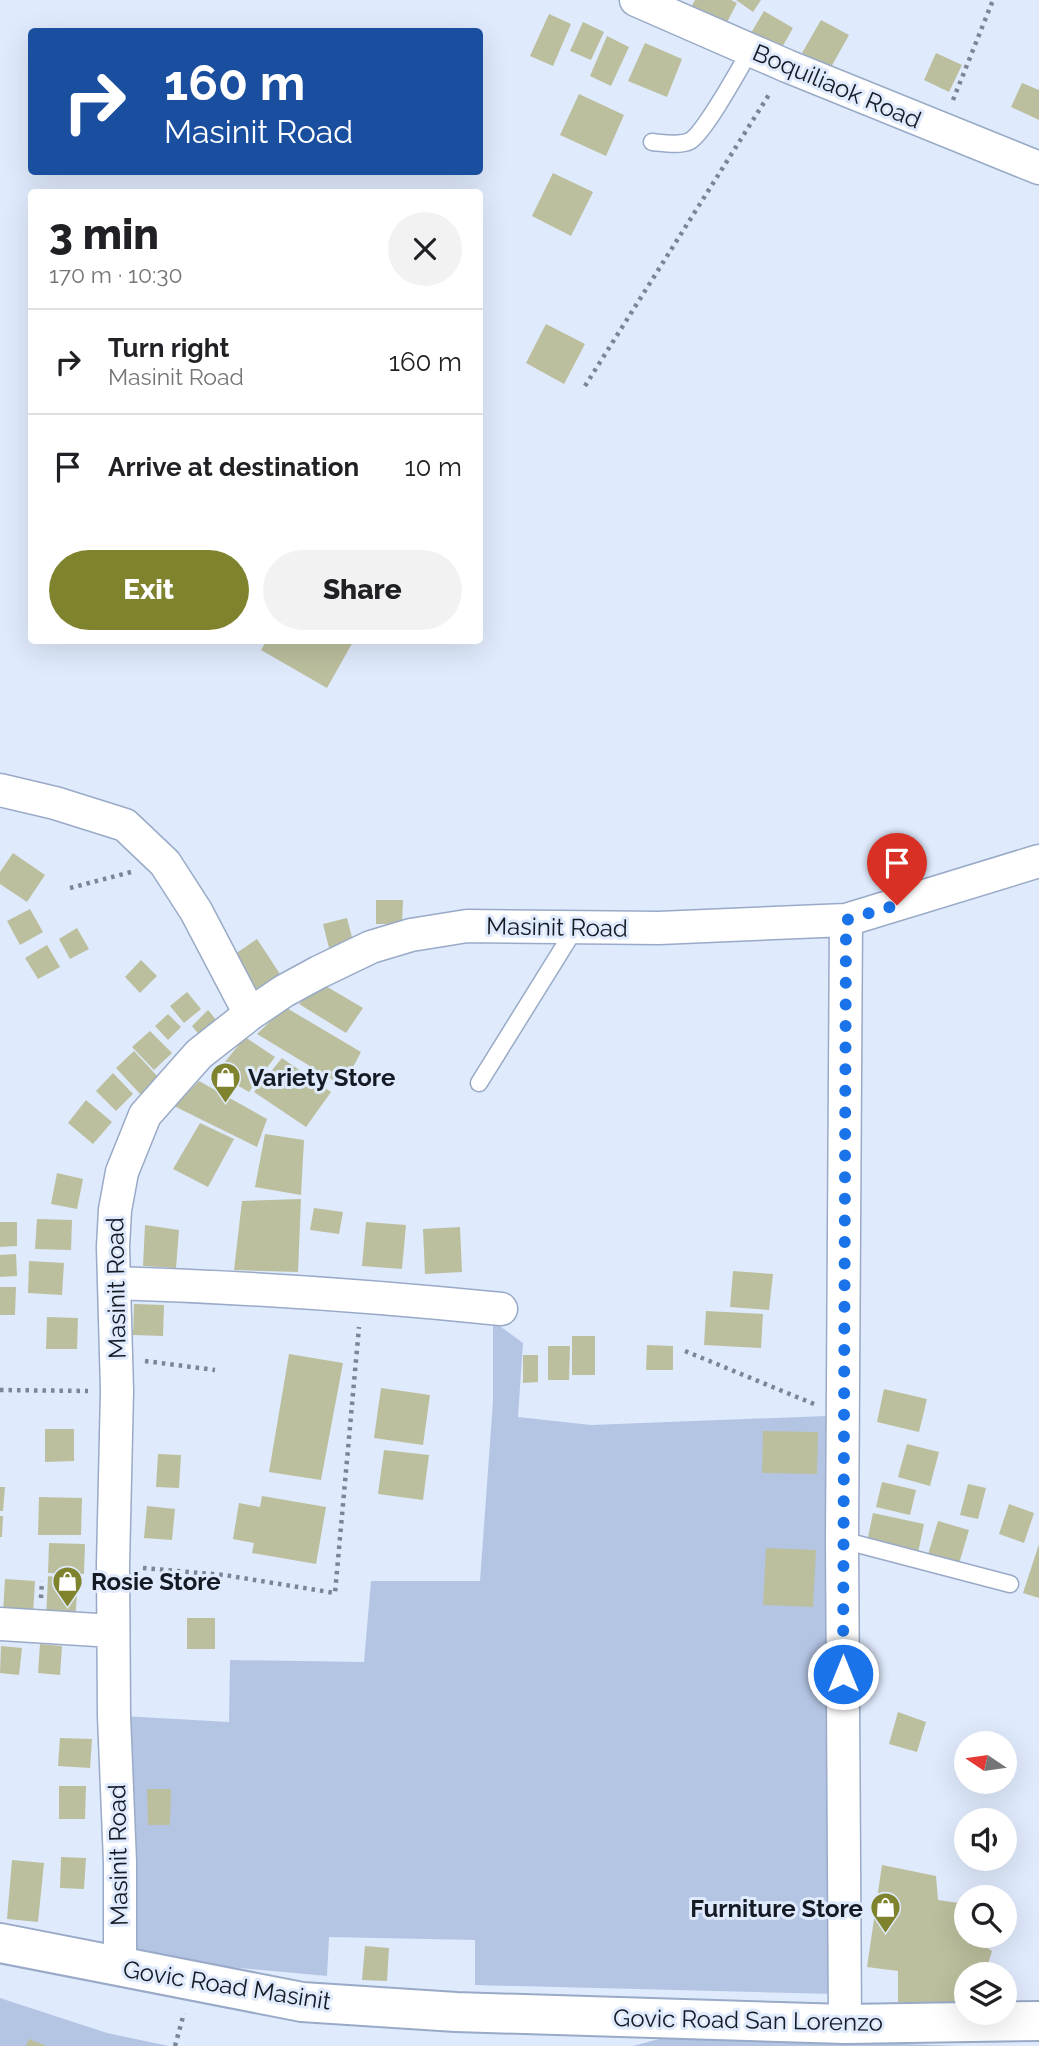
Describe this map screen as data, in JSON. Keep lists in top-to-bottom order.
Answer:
{
  "streets": {
    "main road": ["Govic Road Masinit", "Govic Road San Lorenzo"],
    "street": ["Boquiliaok Road", "Masinit Road"]
  },
  "crossings": [
    ["Masinit Road", "Govic Road Masinit"],
    ["Govic Road Masinit", "Govic Road San Lorenzo"]
  ],
  "places": {
    "shop": ["Variety Store", "Rosie Store", "Furniture Store"]
  },
  "north": "left",
  "page": {
    "turn": ["160 m", "Masinit Road"],
    "heading": ["3 min", "170 m · 10:30"],
    "list": [
      {
        "name": "Turn right",
        "note": "Masinit Road",
        "value": "160 m"
      },
      {
        "name": "Arrive at destination",
        "value": "10 m"
      }
    ],
    "buttons": ["Exit", "Share"]
  }
}
